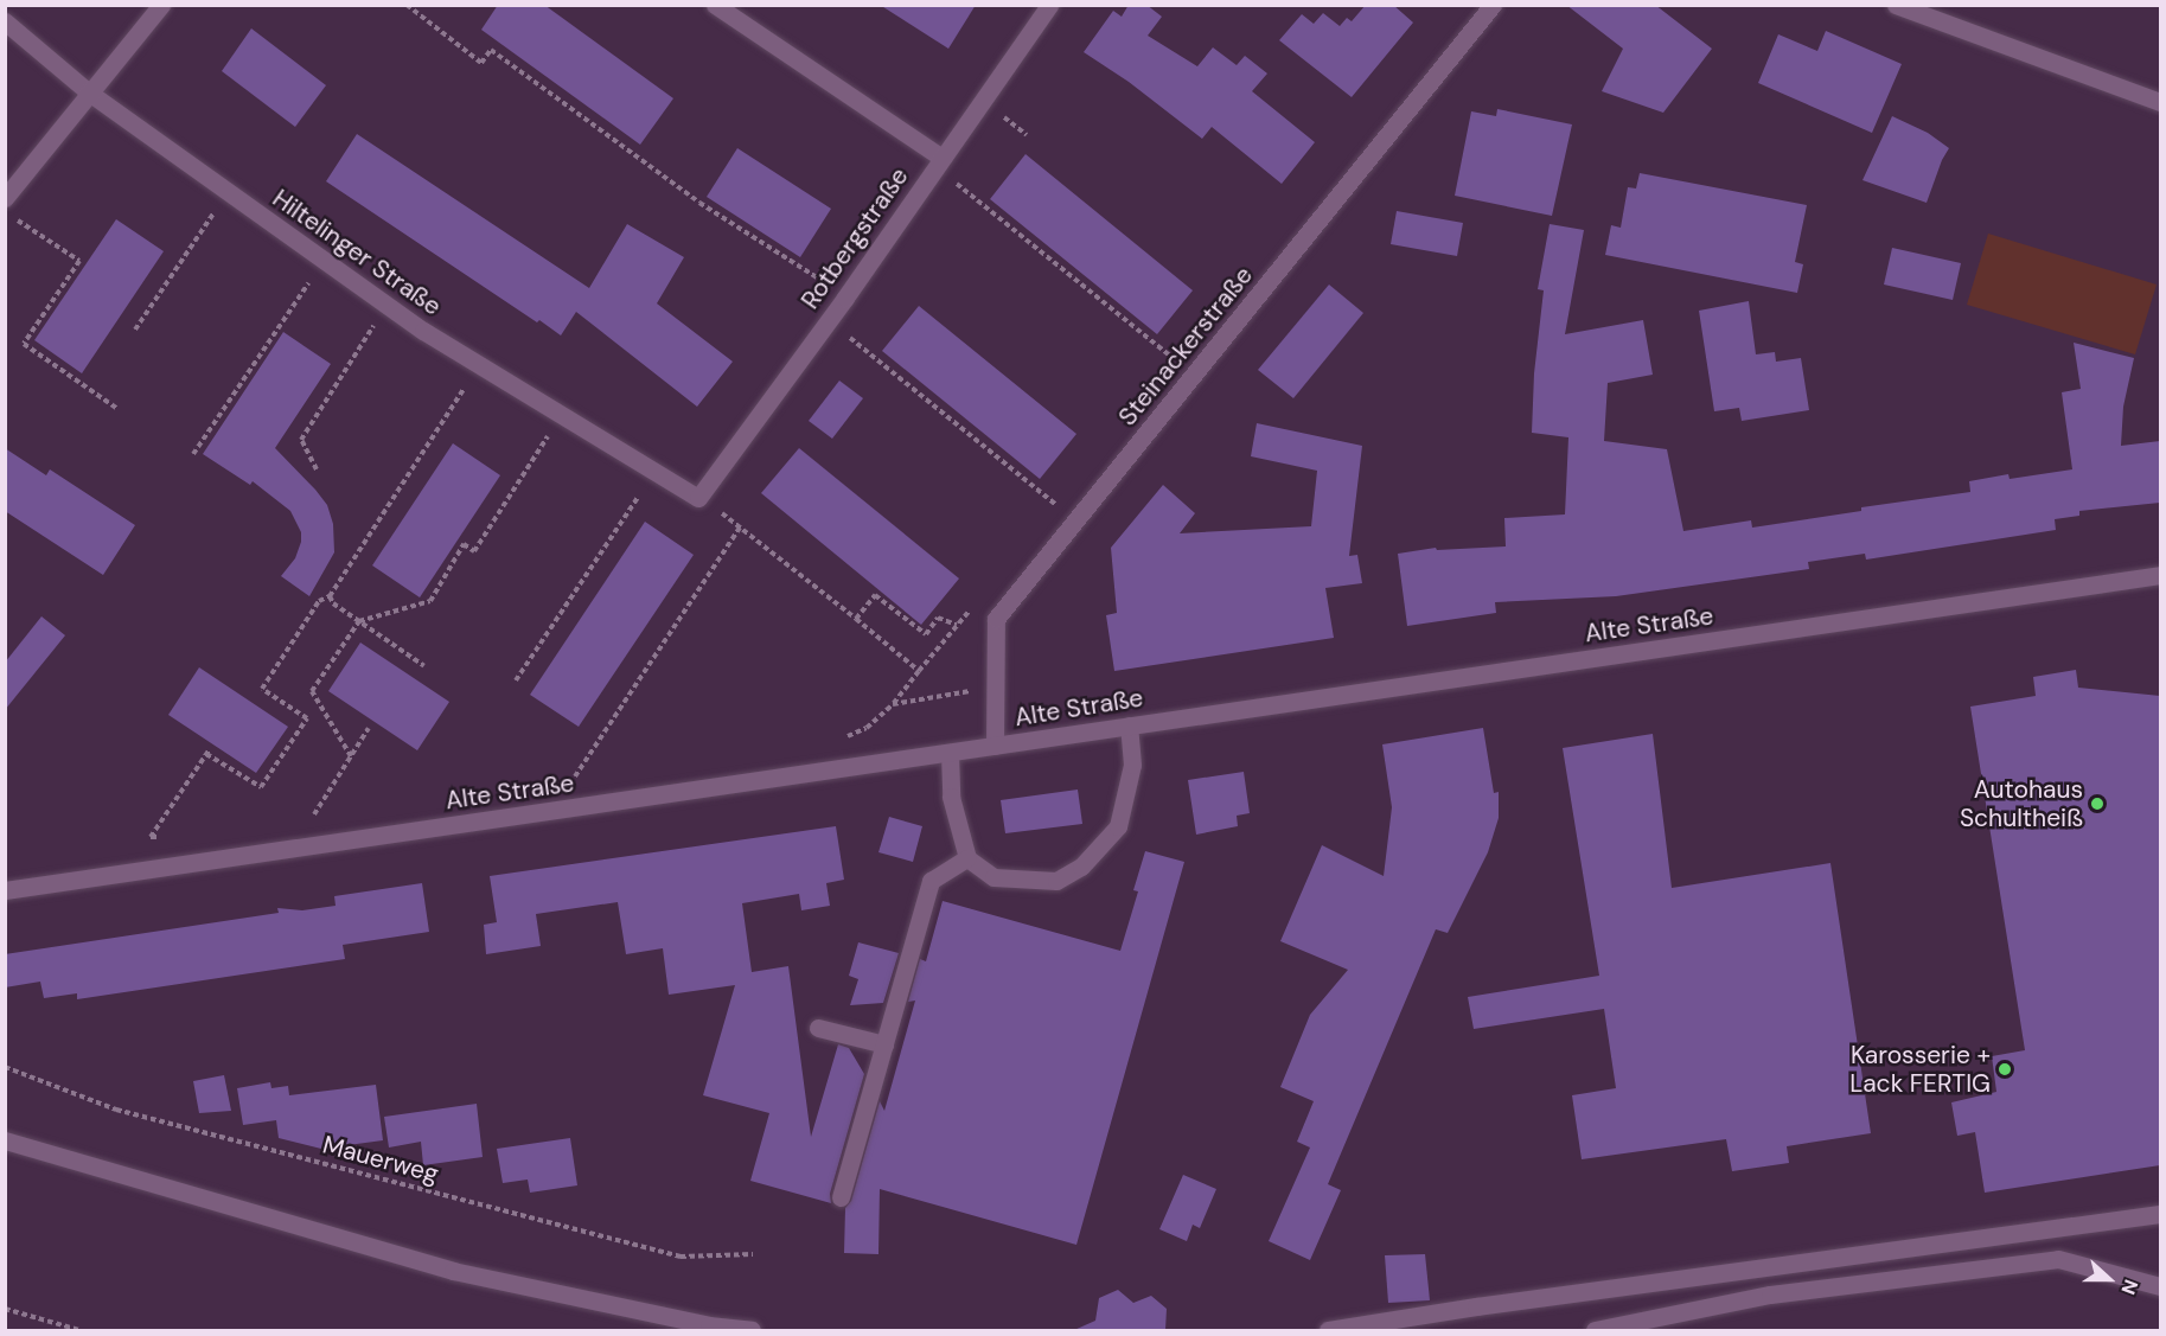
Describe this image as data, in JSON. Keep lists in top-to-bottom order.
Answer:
{
  "streets": {
    "street": [
      "Rotbergstraße",
      "Hiltelinger Straße",
      "Steinackerstraße",
      "Alte Straße"
    ],
    "path": ["Mauerweg"]
  },
  "crossings": [
    ["Rotbergstraße", "Hiltelinger Straße"],
    ["Steinackerstraße", "Alte Straße"]
  ],
  "places": ["Autohaus Schultheiß", "Karosserie + Lack FERTIG"],
  "north": "right"
}
